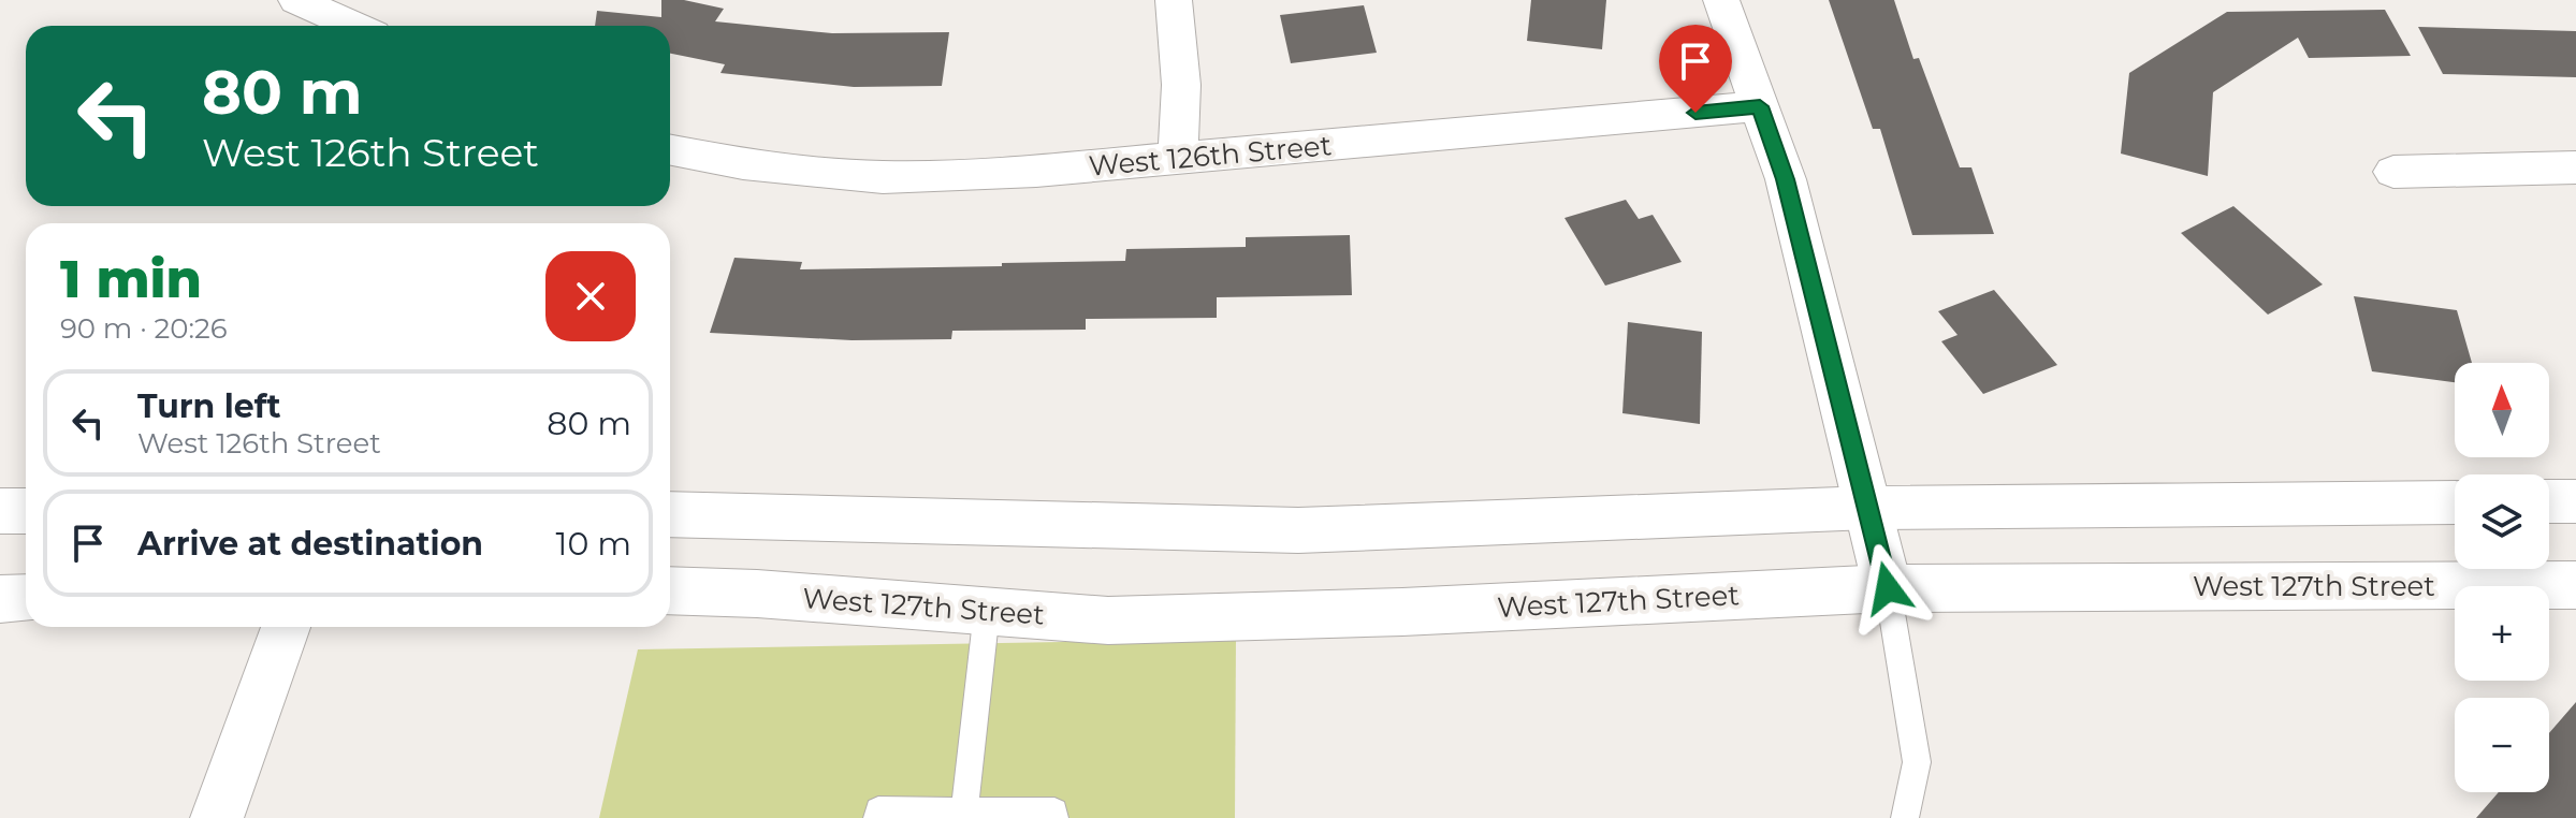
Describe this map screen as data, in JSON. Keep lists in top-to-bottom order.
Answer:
{
  "streets": {
    "main road": ["West 127th Street"],
    "street": ["West 126th Street"]
  },
  "north": "top",
  "page": {
    "turn": ["80 m", "West 126th Street"],
    "heading": ["1 min", "90 m · 20:26"],
    "map_buttons": ["+", "−"],
    "list": [
      {
        "name": "Turn left",
        "note": "West 126th Street",
        "value": "80 m"
      },
      {
        "name": "Arrive at destination",
        "value": "10 m"
      }
    ]
  }
}
